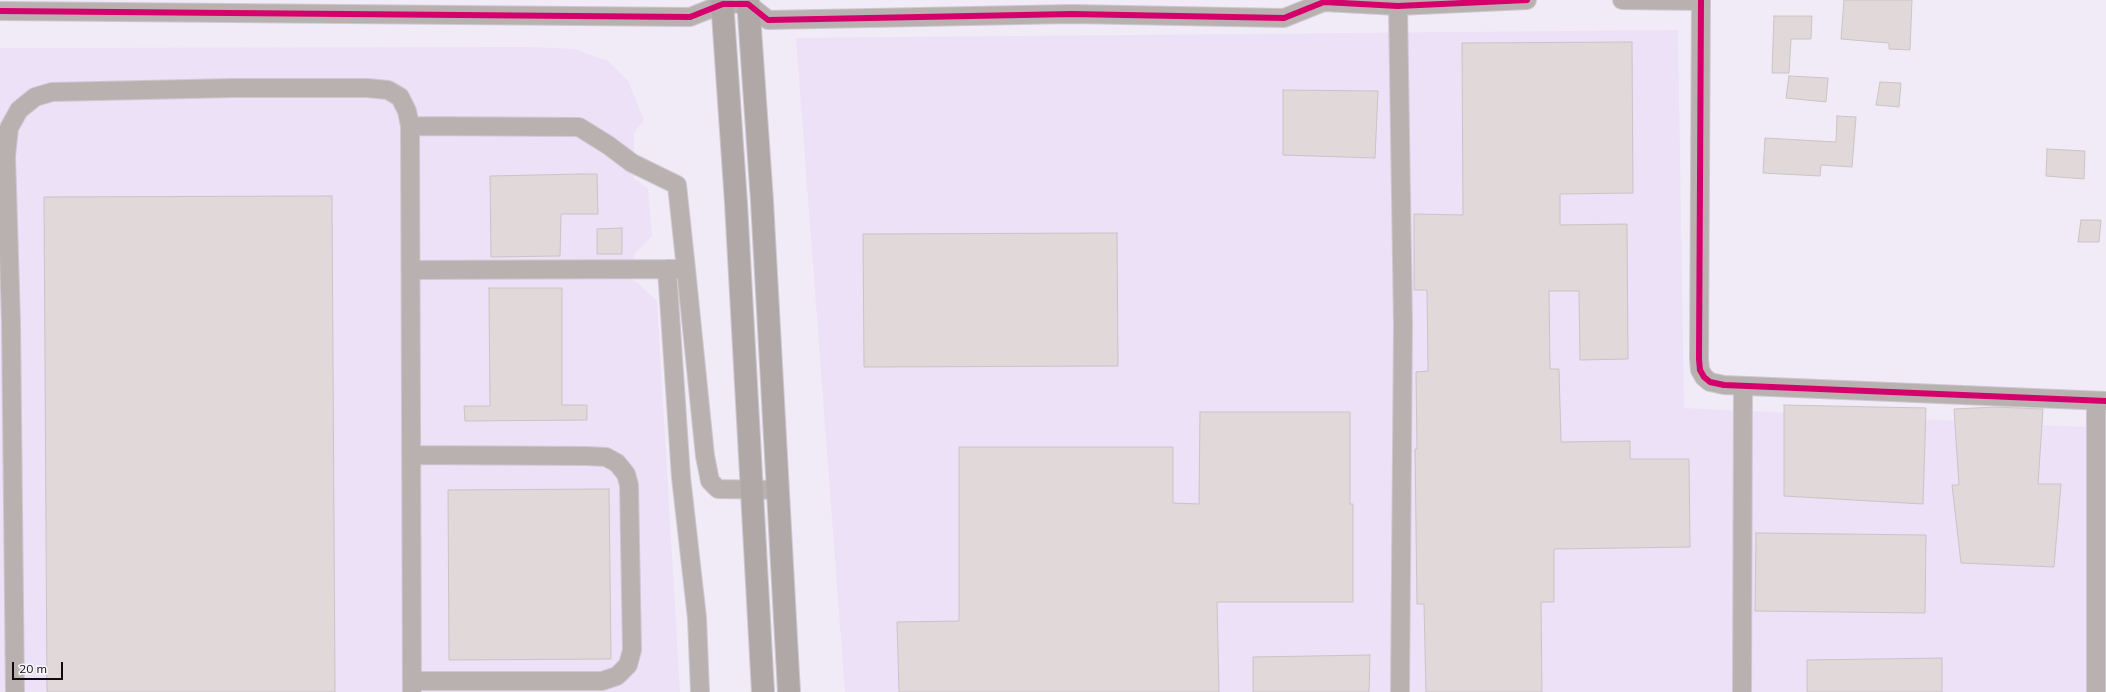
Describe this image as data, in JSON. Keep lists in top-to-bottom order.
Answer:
{
  "scale_bar": "20 m"
}
